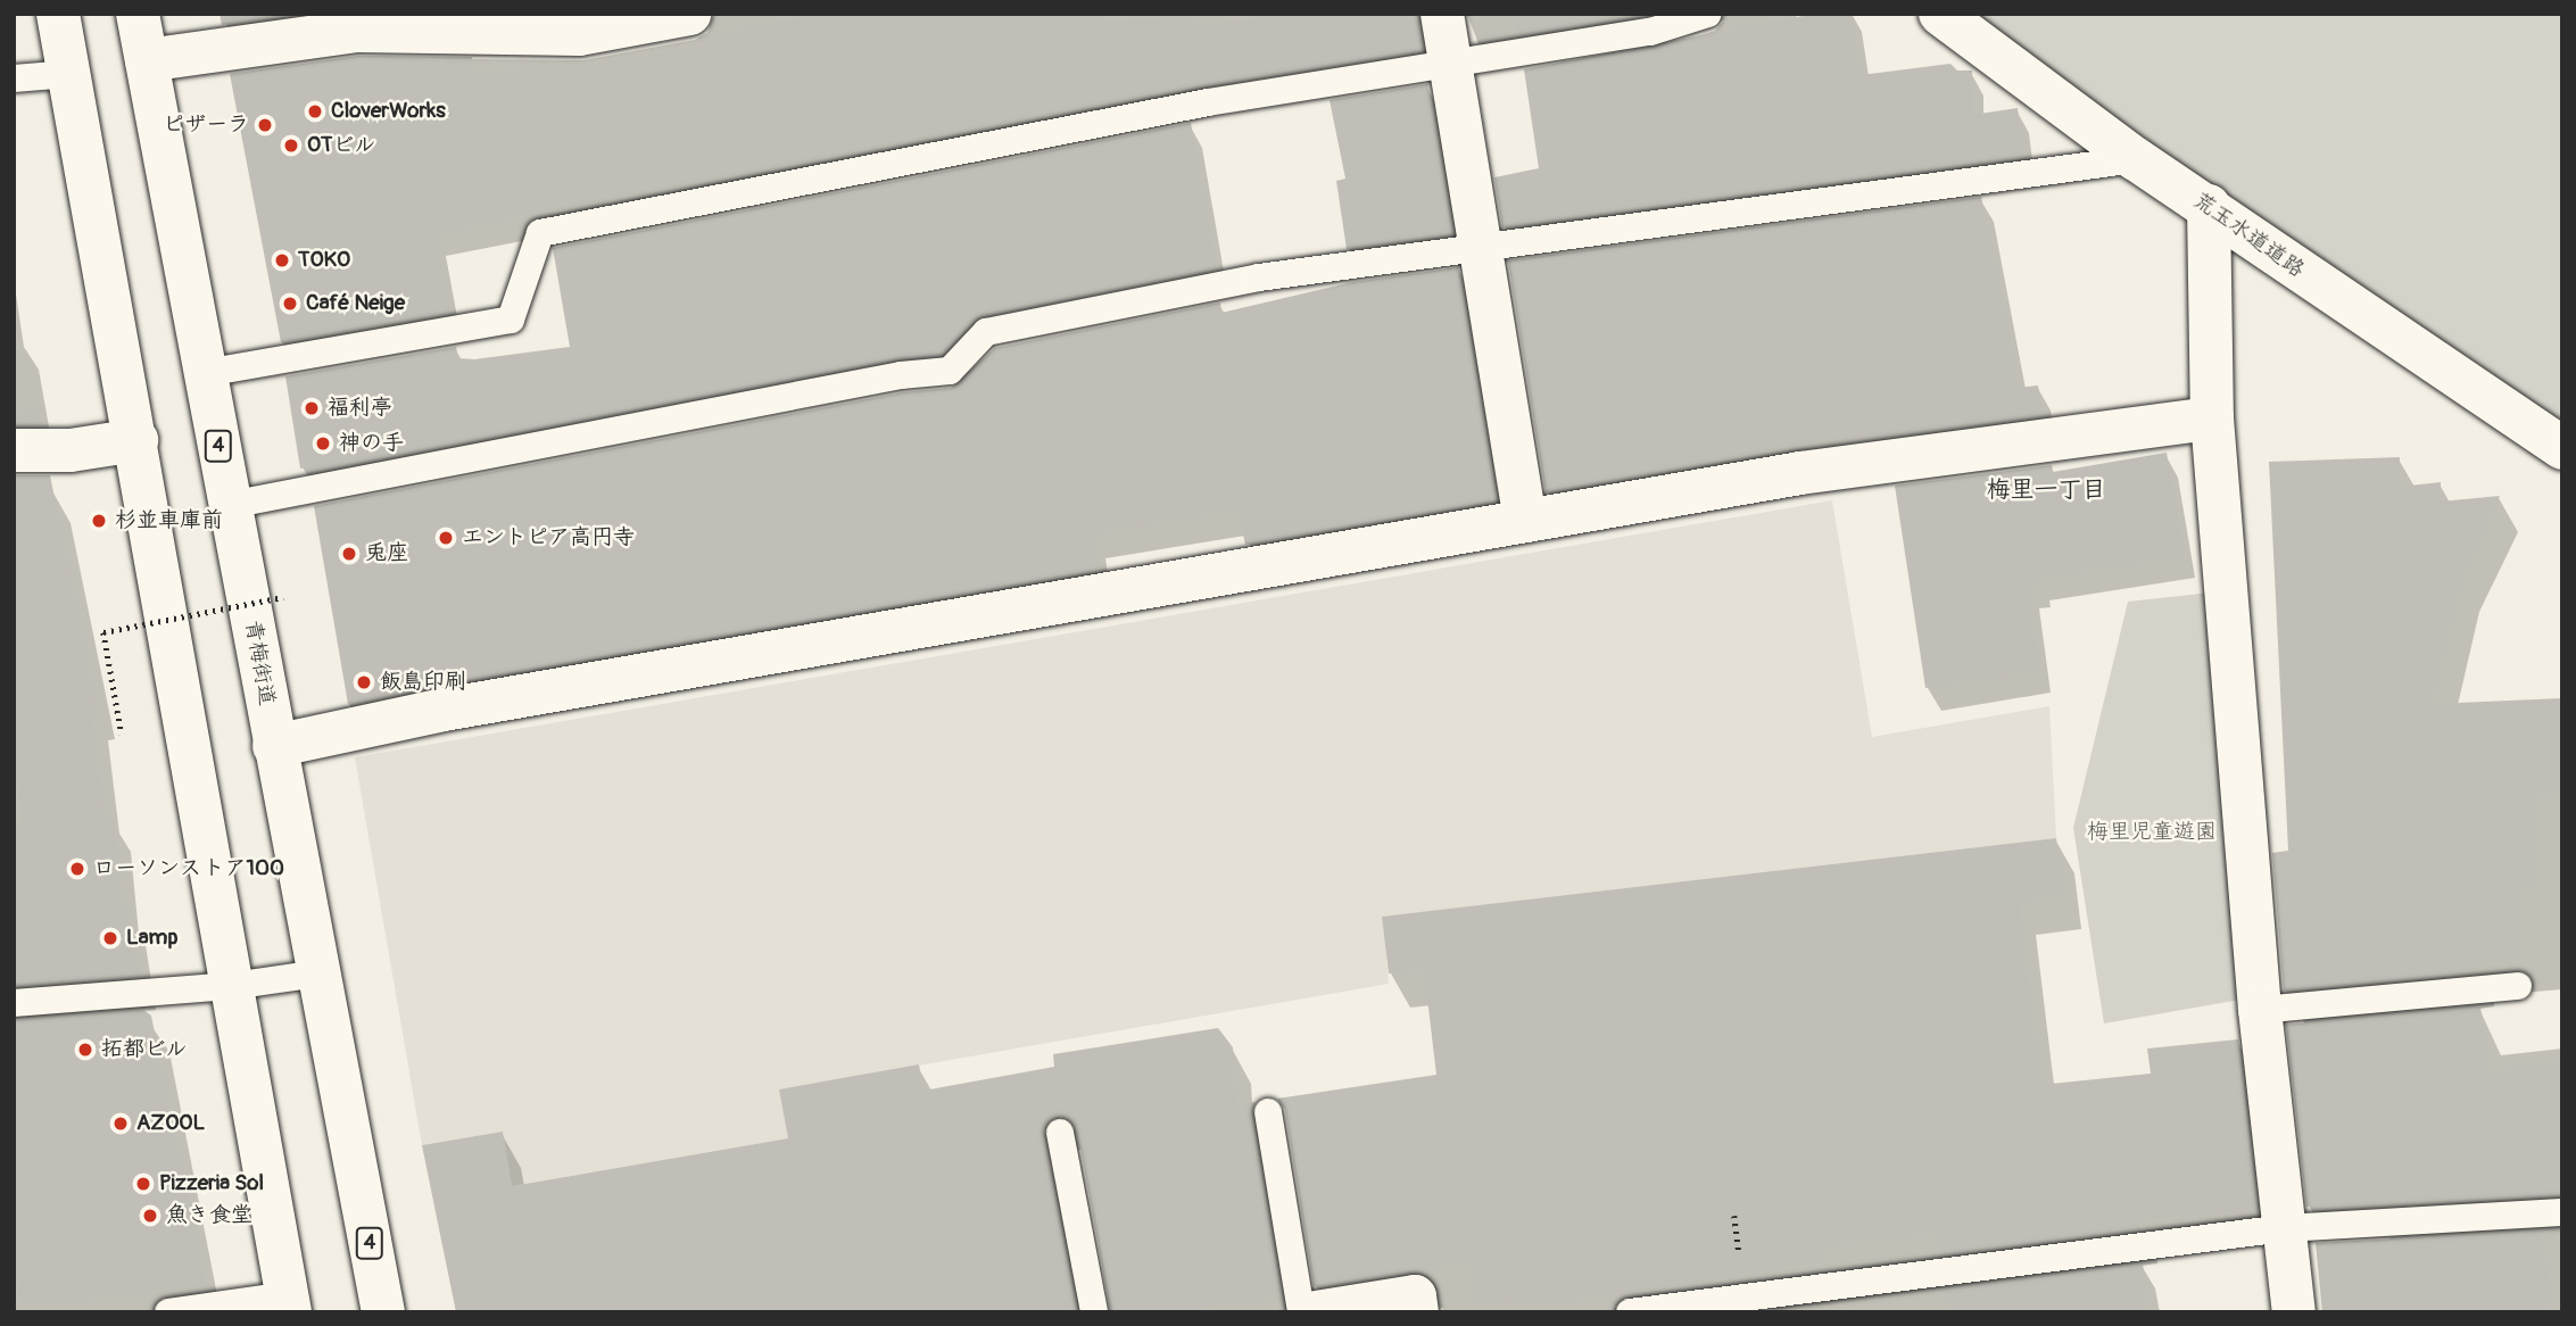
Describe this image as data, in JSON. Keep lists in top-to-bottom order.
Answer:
{
  "streets": {
    "street": ["荒玉水道道路", "4", "青梅街道"]
  },
  "districts": ["梅里一丁目"],
  "parks": ["梅里児童遊園"],
  "places": [
    "CloverWorks",
    "ピザーラ",
    "OTビル",
    "TOKO",
    "Café Neige",
    "福利亭",
    "神の手",
    "杉並車庫前",
    "エントピア高円寺",
    "兎座",
    "飯島印刷",
    "ローソンストア100",
    "Lamp",
    "拓都ビル",
    "AZOOL",
    "Pizzeria Sol",
    "魚き食堂"
  ]
}
